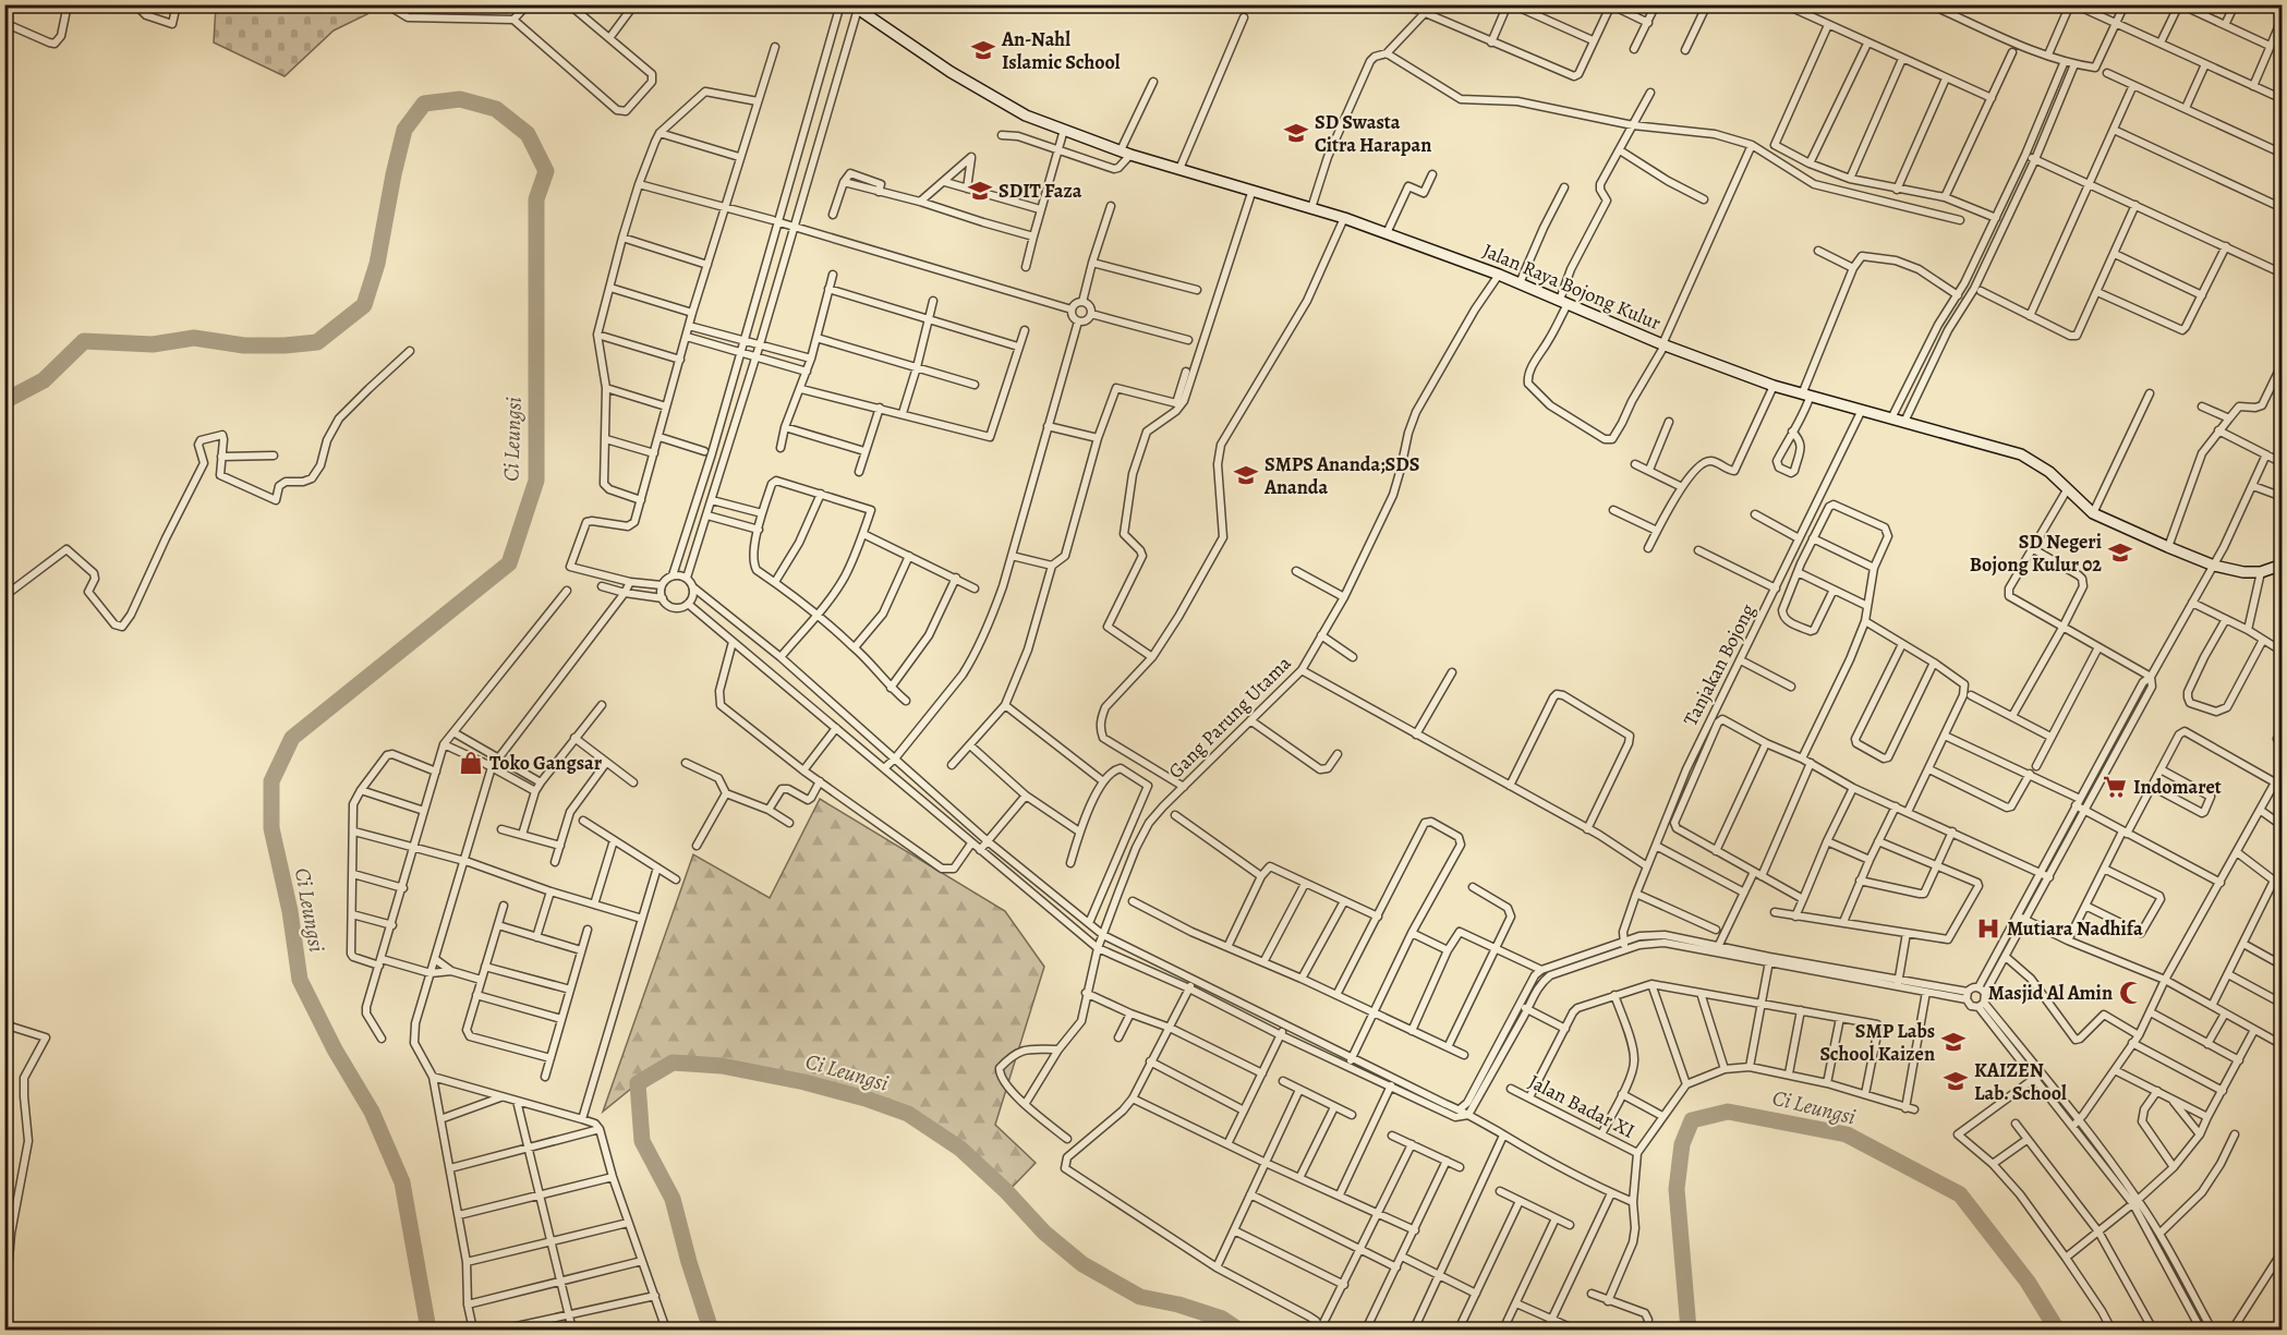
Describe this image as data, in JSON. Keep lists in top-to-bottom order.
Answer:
{
  "streets": {
    "main road": ["Jalan Raya Bojong Kulur"],
    "street": ["Tanjakan Bojong", "Gang Parung Utama", "Jalan Badar XI"]
  },
  "crossings": [
    ["Jalan Raya Bojong Kulur", "Tanjakan Bojong"],
    ["Jalan Raya Bojong Kulur", "Gang Parung Utama"]
  ],
  "water": ["Ci Leungsi"],
  "places": {
    "school or university": [
      "An-Nahl Islamic School",
      "SD Swasta Citra Harapan",
      "SDIT Faza",
      "SMPS Ananda;SDS Ananda",
      "SD Negeri Bojong Kulur 02",
      "SMP Labs School Kaizen",
      "KAIZEN Lab. School"
    ],
    "shop": ["Toko Gangsar"],
    "supermarket": ["Indomaret"],
    "hospital": ["Mutiara Nadhifa"],
    "mosque": ["Masjid Al Amin"]
  }
}
